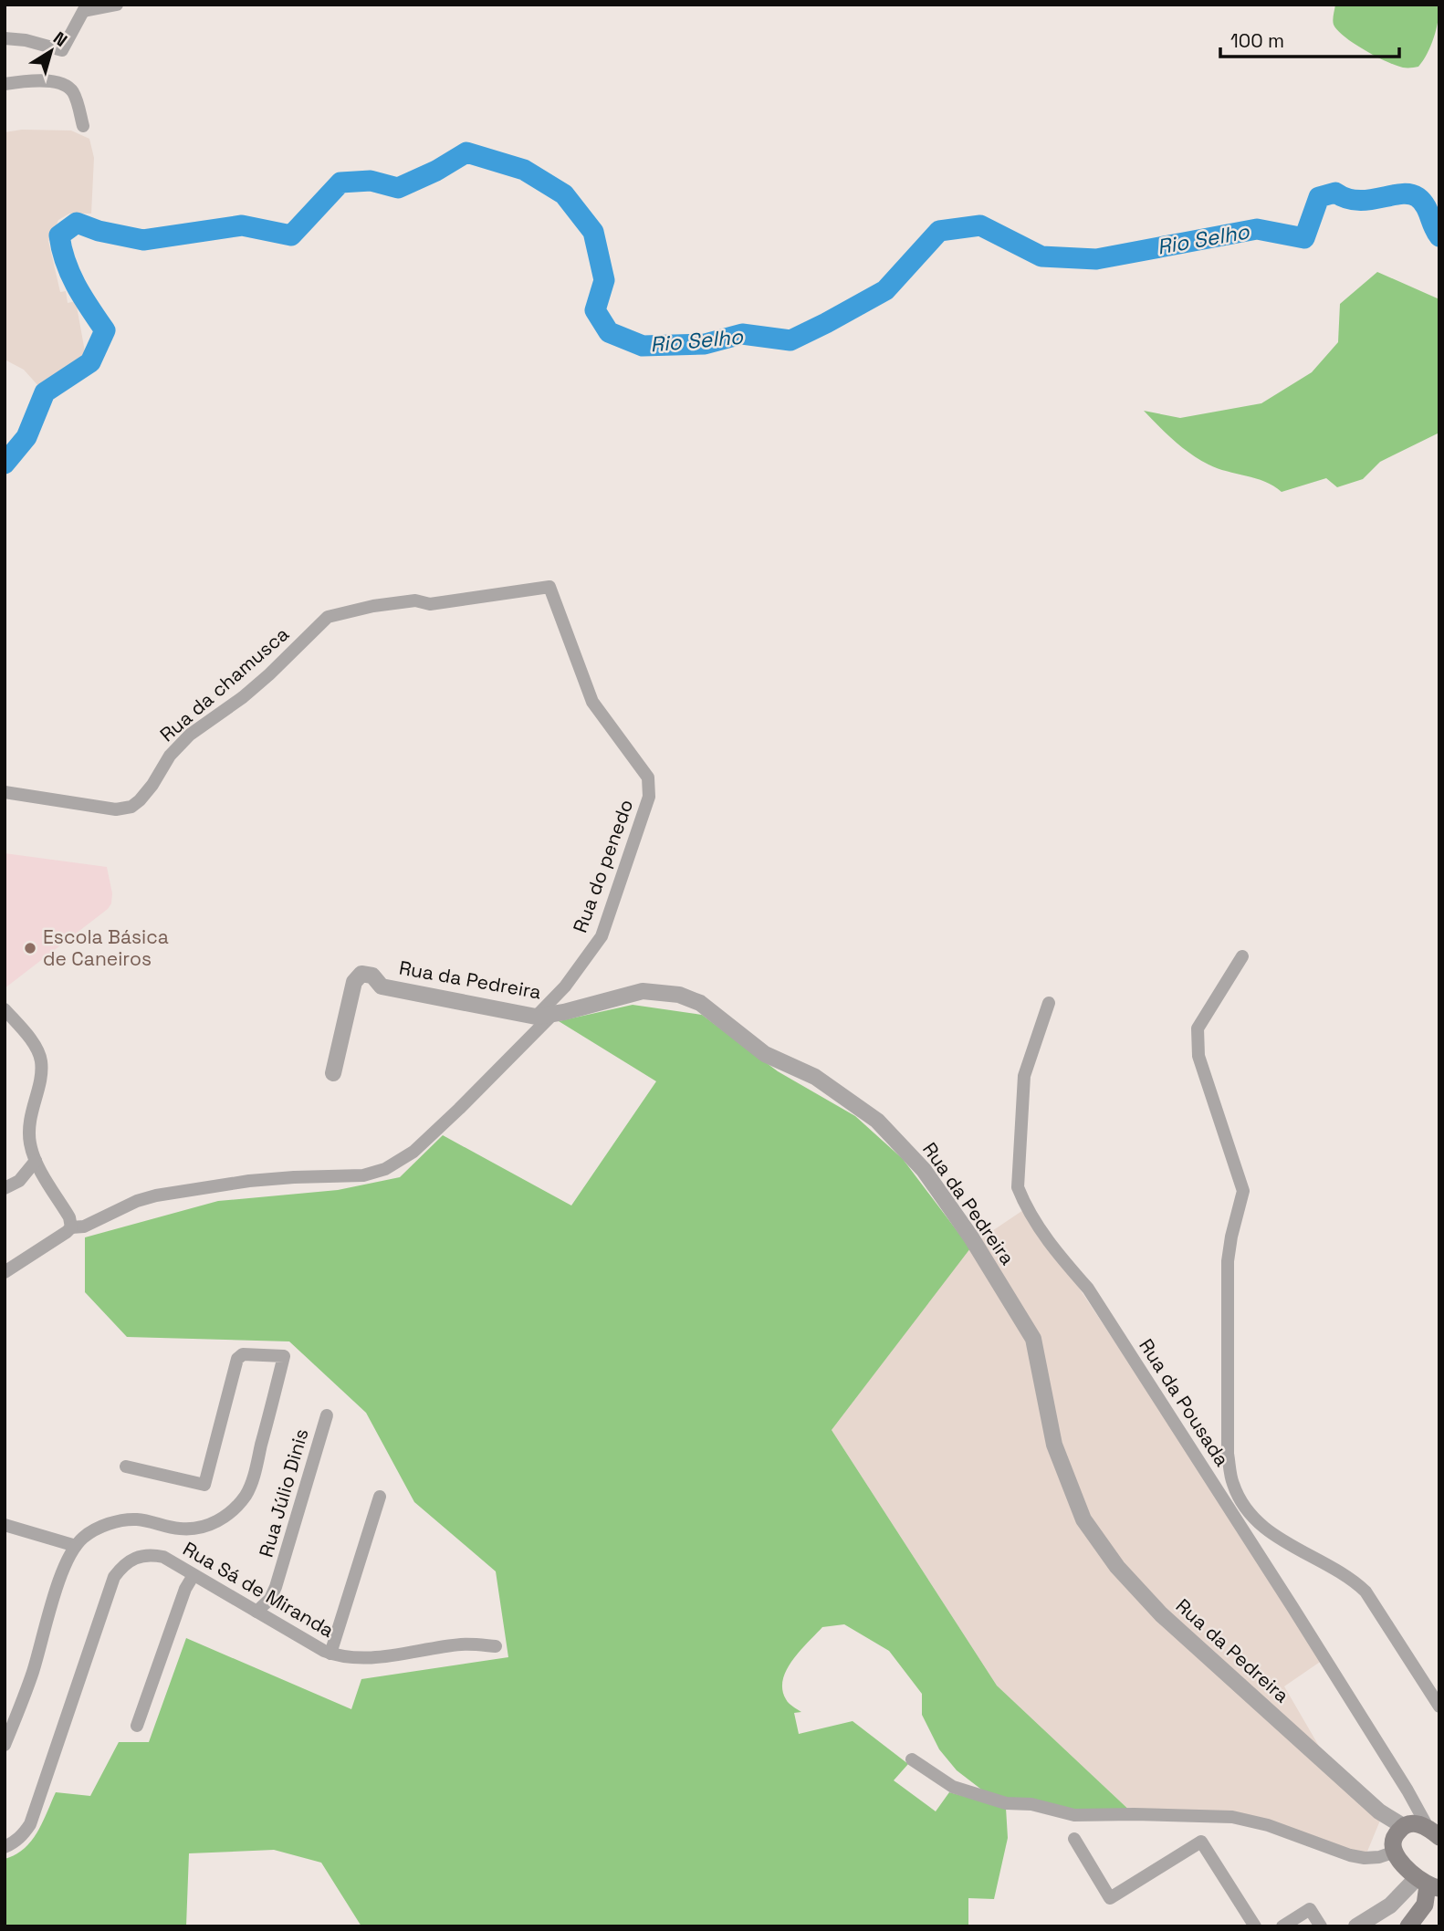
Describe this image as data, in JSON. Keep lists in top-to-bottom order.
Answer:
{
  "streets": {
    "street": [
      "Rua da chamusca",
      "Rua do penedo",
      "Rua da Pedreira",
      "Rua da Pousada",
      "Rua Júlio Dinis",
      "Rua Sá de Miranda"
    ]
  },
  "crossings": [
    ["Rua da chamusca", "Rua do penedo"],
    ["Rua do penedo", "Rua da Pedreira"],
    ["Rua da Pedreira", "Rua da Pousada"],
    ["Rua Júlio Dinis", "Rua Sá de Miranda"]
  ],
  "water": ["Rio Selho"],
  "places": ["Escola Básica de Caneiros"],
  "scale_bar": "100 m",
  "north": "top right"
}
